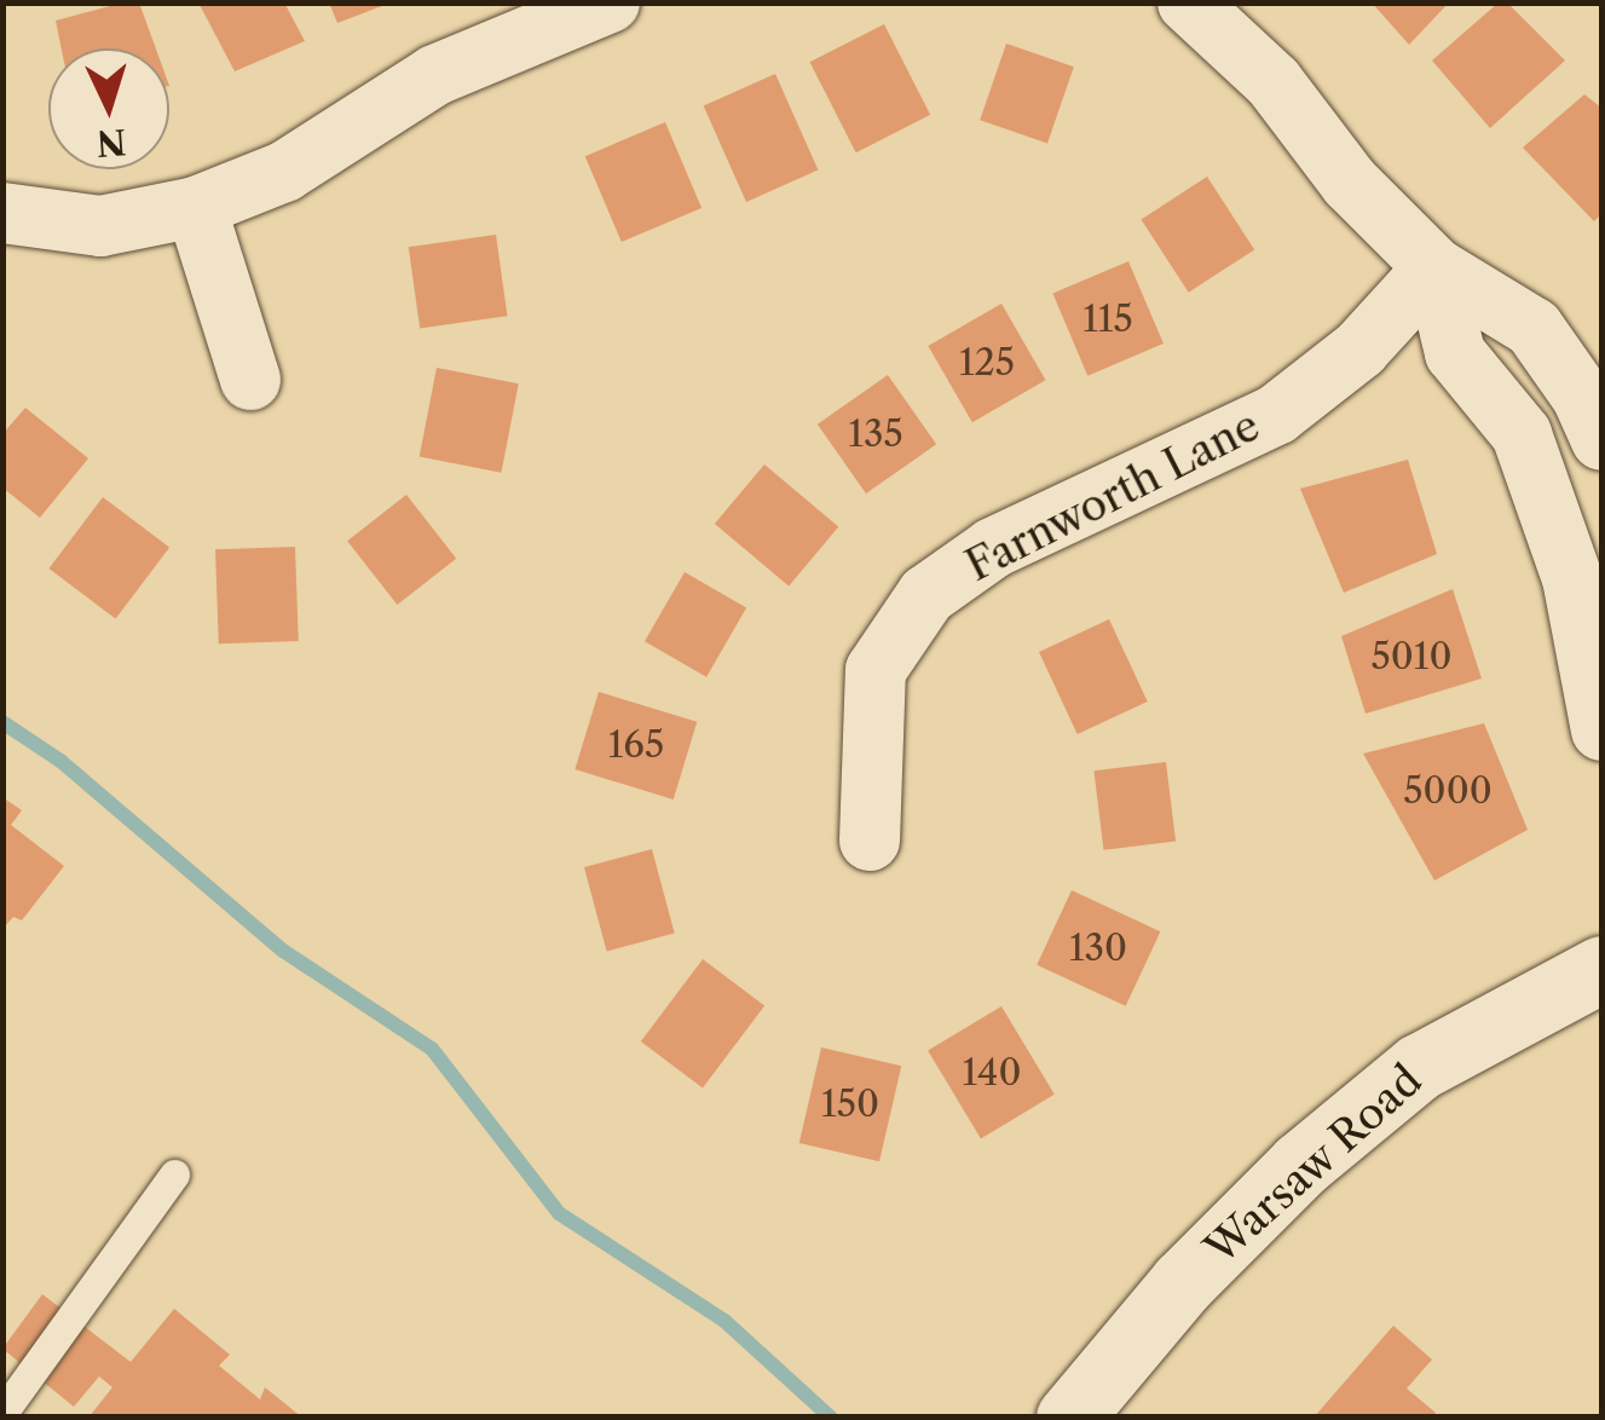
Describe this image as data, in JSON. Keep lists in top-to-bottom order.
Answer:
{
  "streets": {
    "street": ["Farnworth Lane", "Warsaw Road"]
  },
  "house_numbers": [
    "115",
    "125",
    "135",
    "5010",
    "165",
    "5000",
    "130",
    "140",
    "150"
  ],
  "north": "bottom"
}
